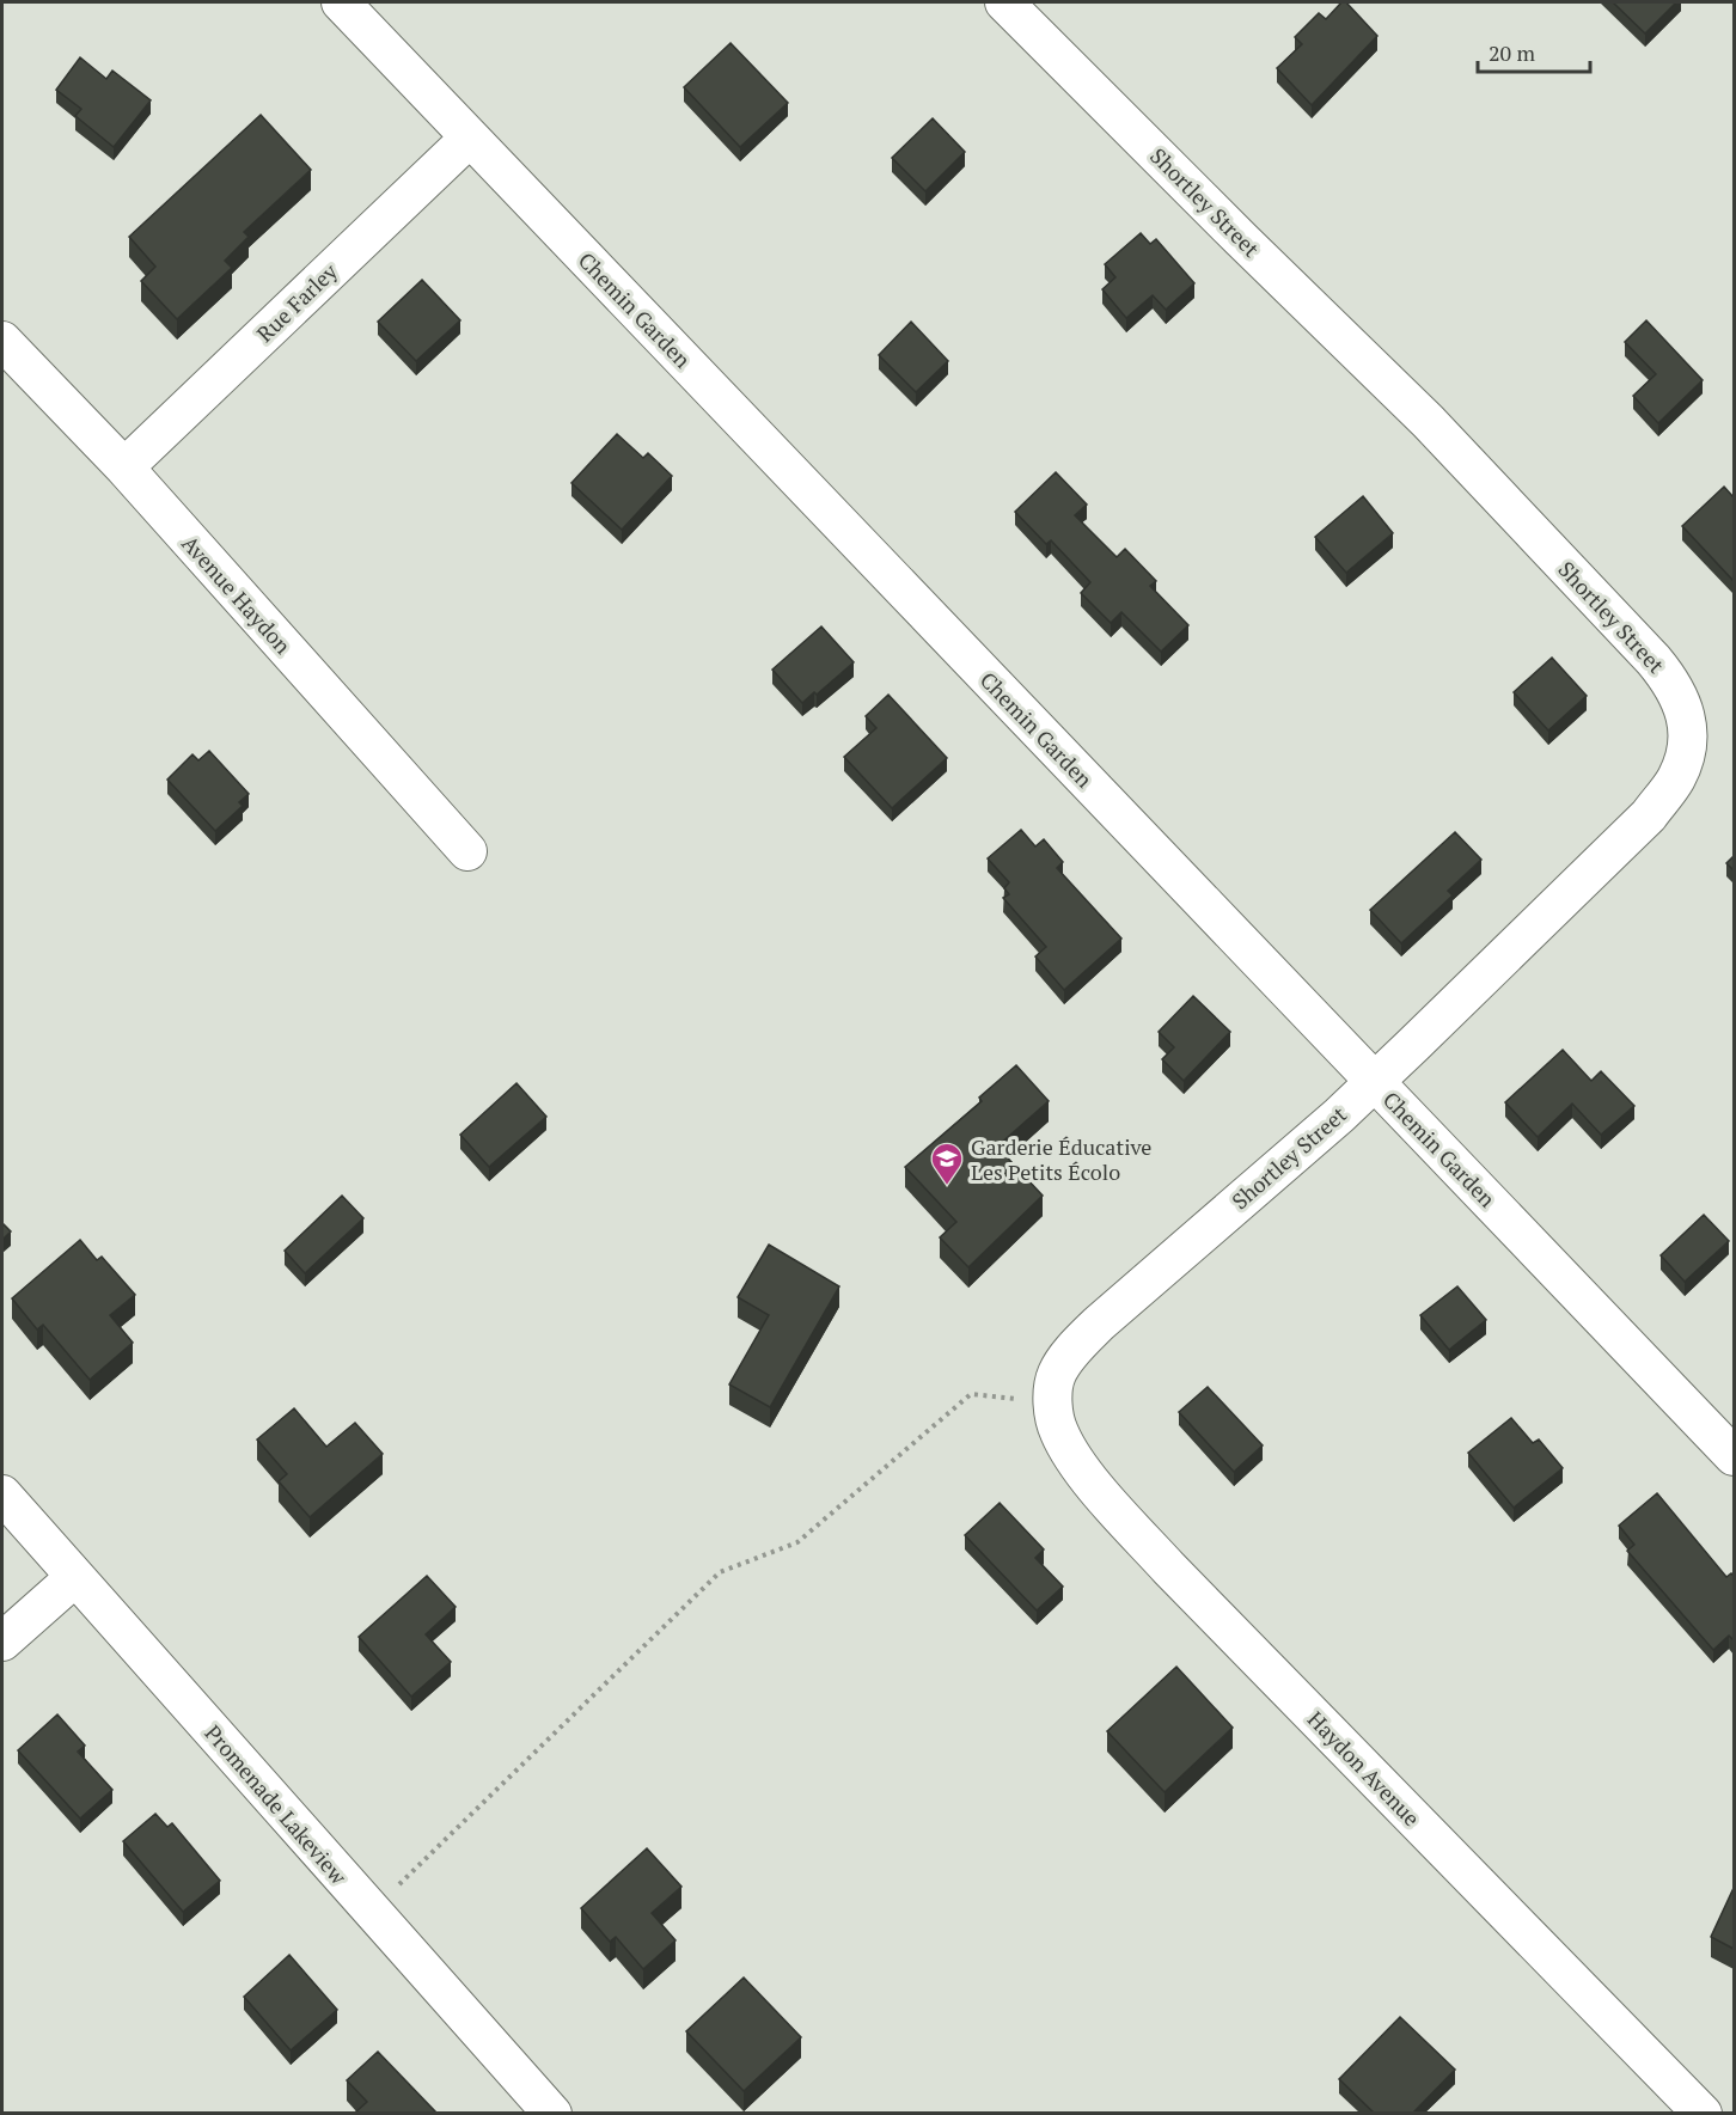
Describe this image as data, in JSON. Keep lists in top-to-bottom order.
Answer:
{
  "streets": {
    "street": [
      "Shortley Street",
      "Rue Farley",
      "Chemin Garden",
      "Avenue Haydon",
      "Haydon Avenue",
      "Promenade Lakeview"
    ]
  },
  "crossings": [
    ["Shortley Street", "Chemin Garden"],
    ["Shortley Street", "Haydon Avenue"],
    ["Rue Farley", "Chemin Garden"],
    ["Rue Farley", "Avenue Haydon"]
  ],
  "places": {
    "school or university": ["Garderie Éducative Les Petits Écolo"]
  },
  "scale_bar": "20 m"
}
